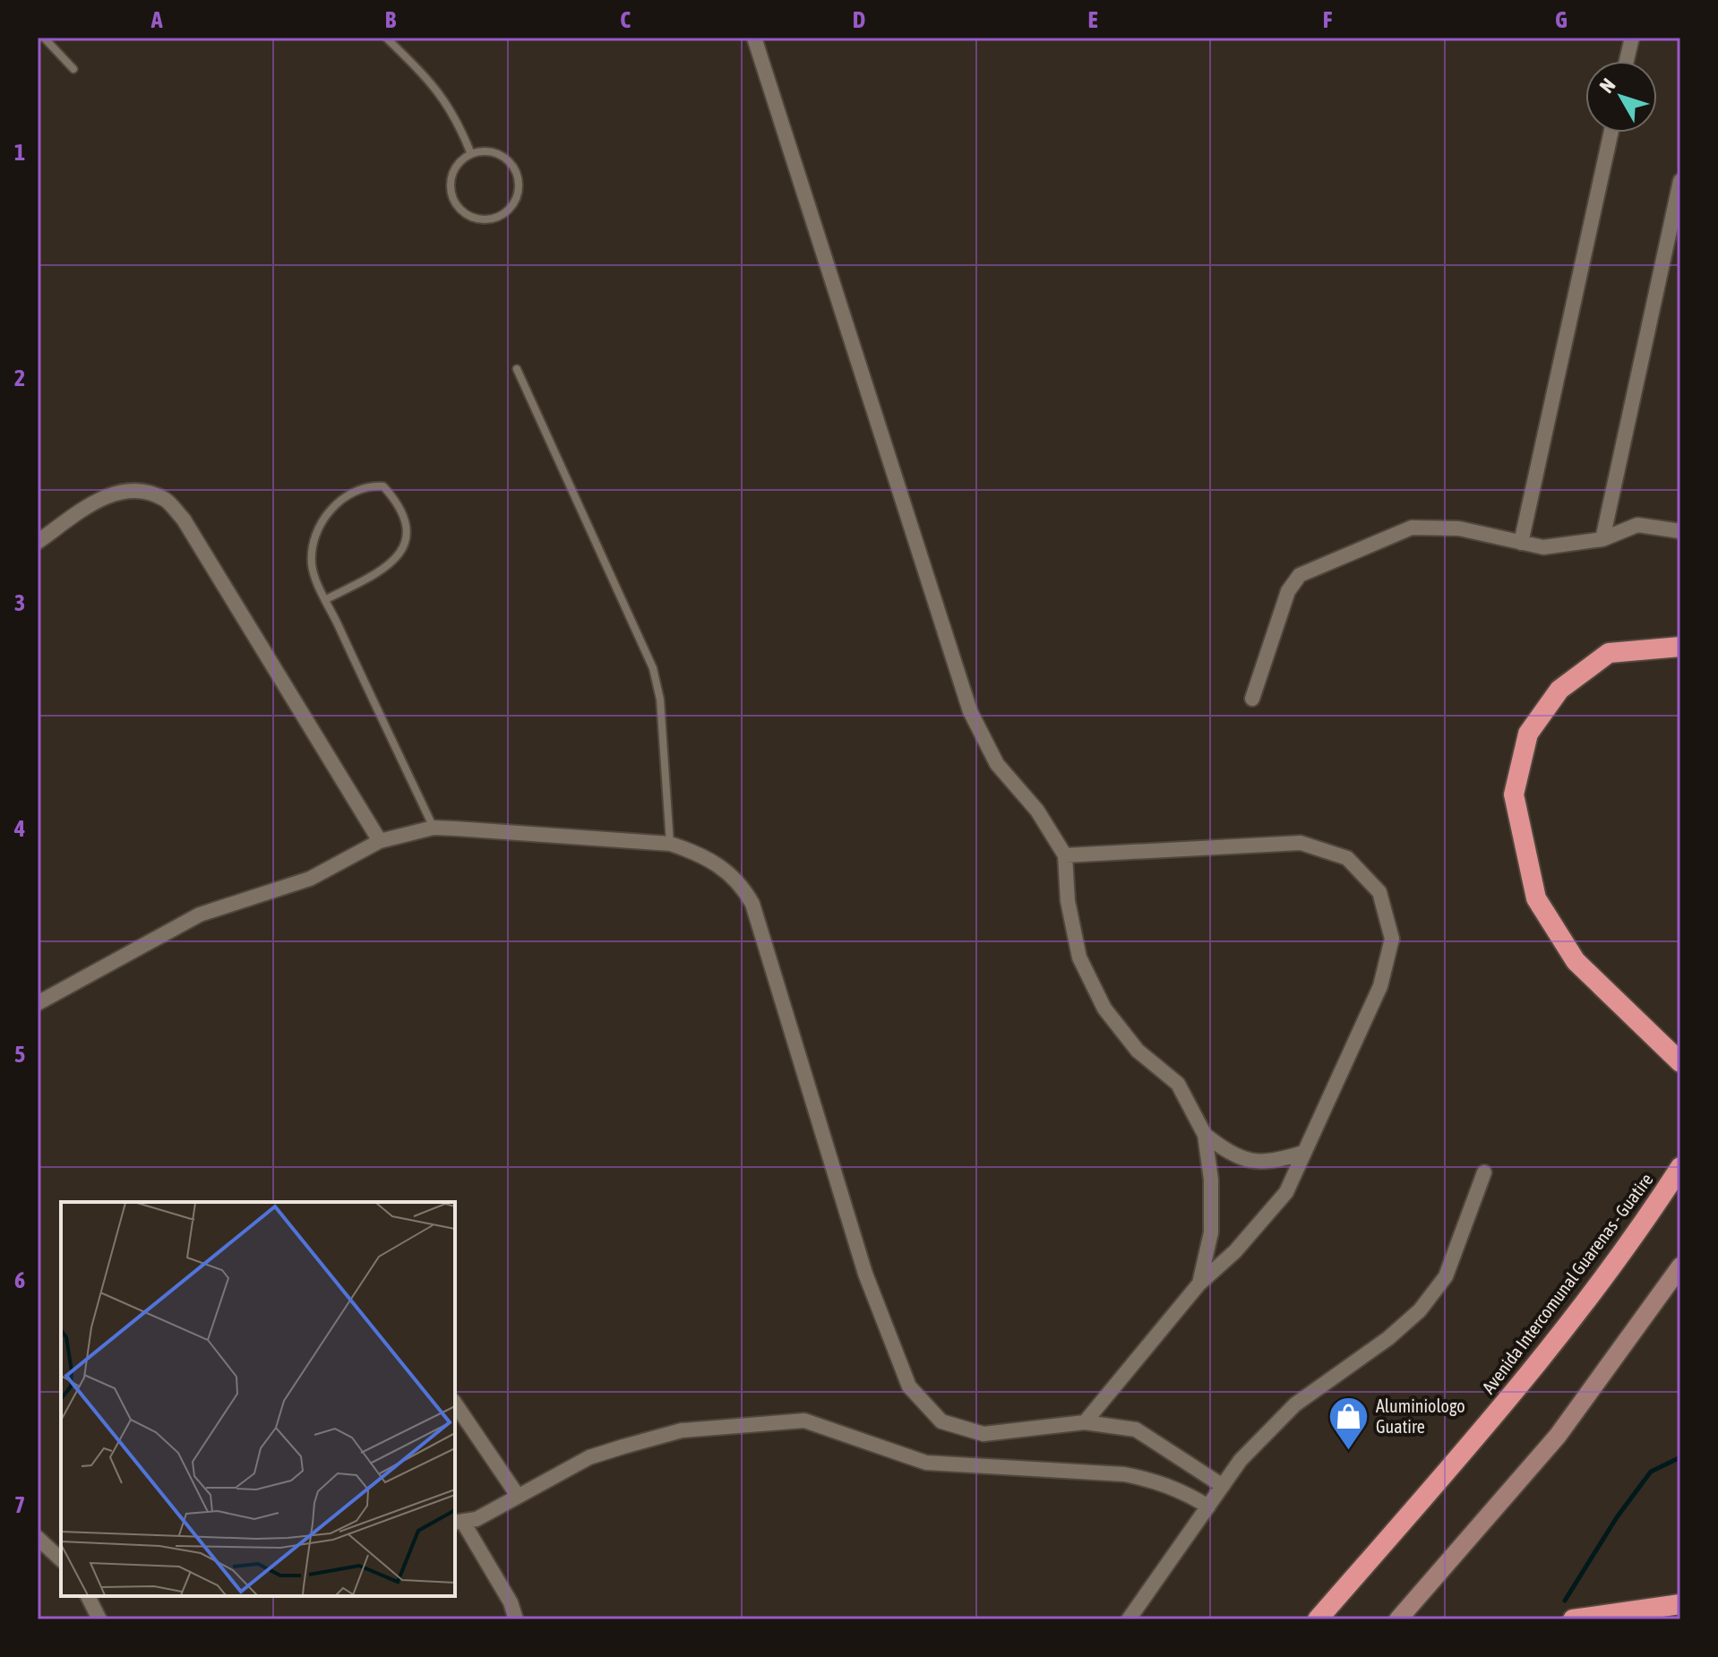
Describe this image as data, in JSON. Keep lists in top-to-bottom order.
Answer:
{
  "streets": {
    "highway": ["Avenida Intercomunal Guarenas - Guatire"]
  },
  "places": {
    "shop": ["Aluminiologo Guatire"]
  },
  "north": "top left",
  "grid": {
    "columns": [
      "A",
      "B",
      "C",
      "D",
      "E",
      "F",
      "G"
    ],
    "rows": [
      "1",
      "2",
      "3",
      "4",
      "5",
      "6",
      "7"
    ]
  }
}
